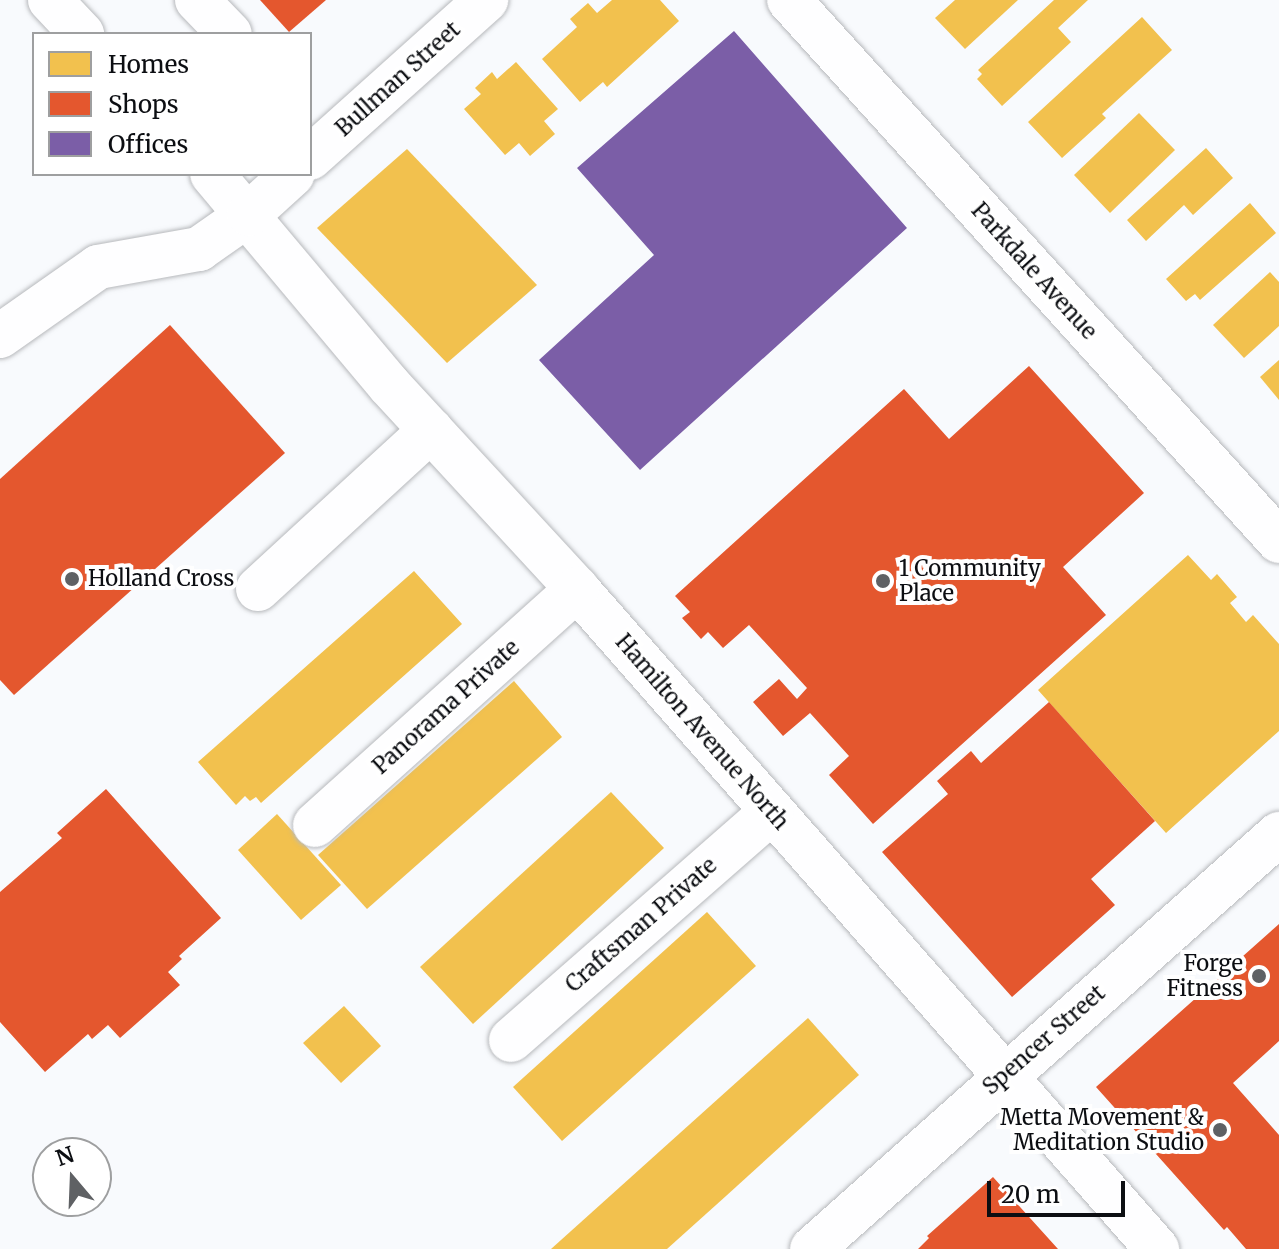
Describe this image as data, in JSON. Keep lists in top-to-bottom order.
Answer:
{
  "streets": {
    "street": [
      "Bullman Street",
      "Parkdale Avenue",
      "Panorama Private",
      "Hamilton Avenue North",
      "Craftsman Private",
      "Spencer Street"
    ]
  },
  "crossings": [
    ["Panorama Private", "Hamilton Avenue North"],
    ["Hamilton Avenue North", "Craftsman Private"],
    ["Hamilton Avenue North", "Spencer Street"]
  ],
  "places": [
    "Holland Cross",
    "1 Community Place",
    "Forge Fitness",
    "Metta Movement & Meditation Studio"
  ],
  "legend": ["Homes", "Shops", "Offices"],
  "scale_bar": "20 m",
  "north": "top"
}
